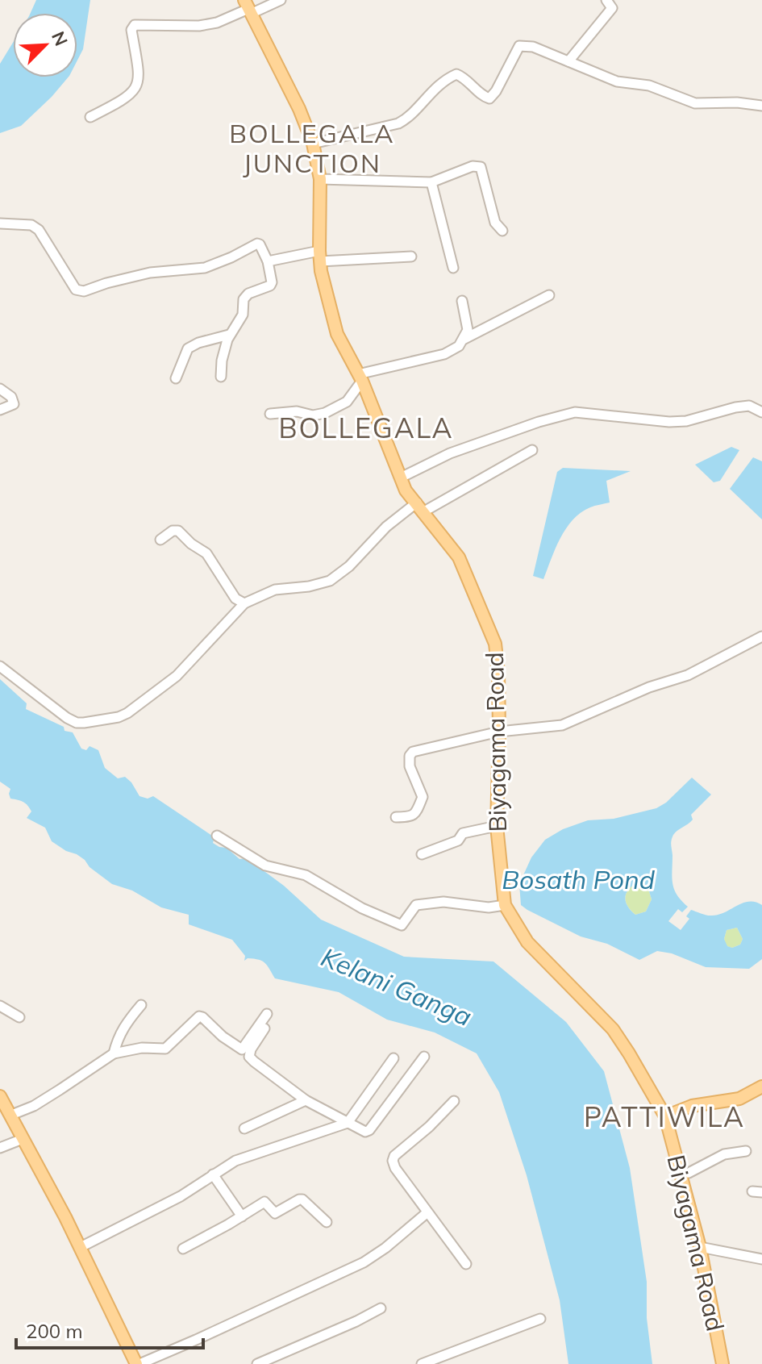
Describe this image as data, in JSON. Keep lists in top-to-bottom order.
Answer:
{
  "streets": {
    "main road": ["Biyagama Road"]
  },
  "districts": ["BOLLEGALA JUNCTION", "BOLLEGALA", "PATTIWILA"],
  "water": ["Bosath Pond", "Kelani Ganga"],
  "scale_bar": "200 m",
  "north": "top right"
}
